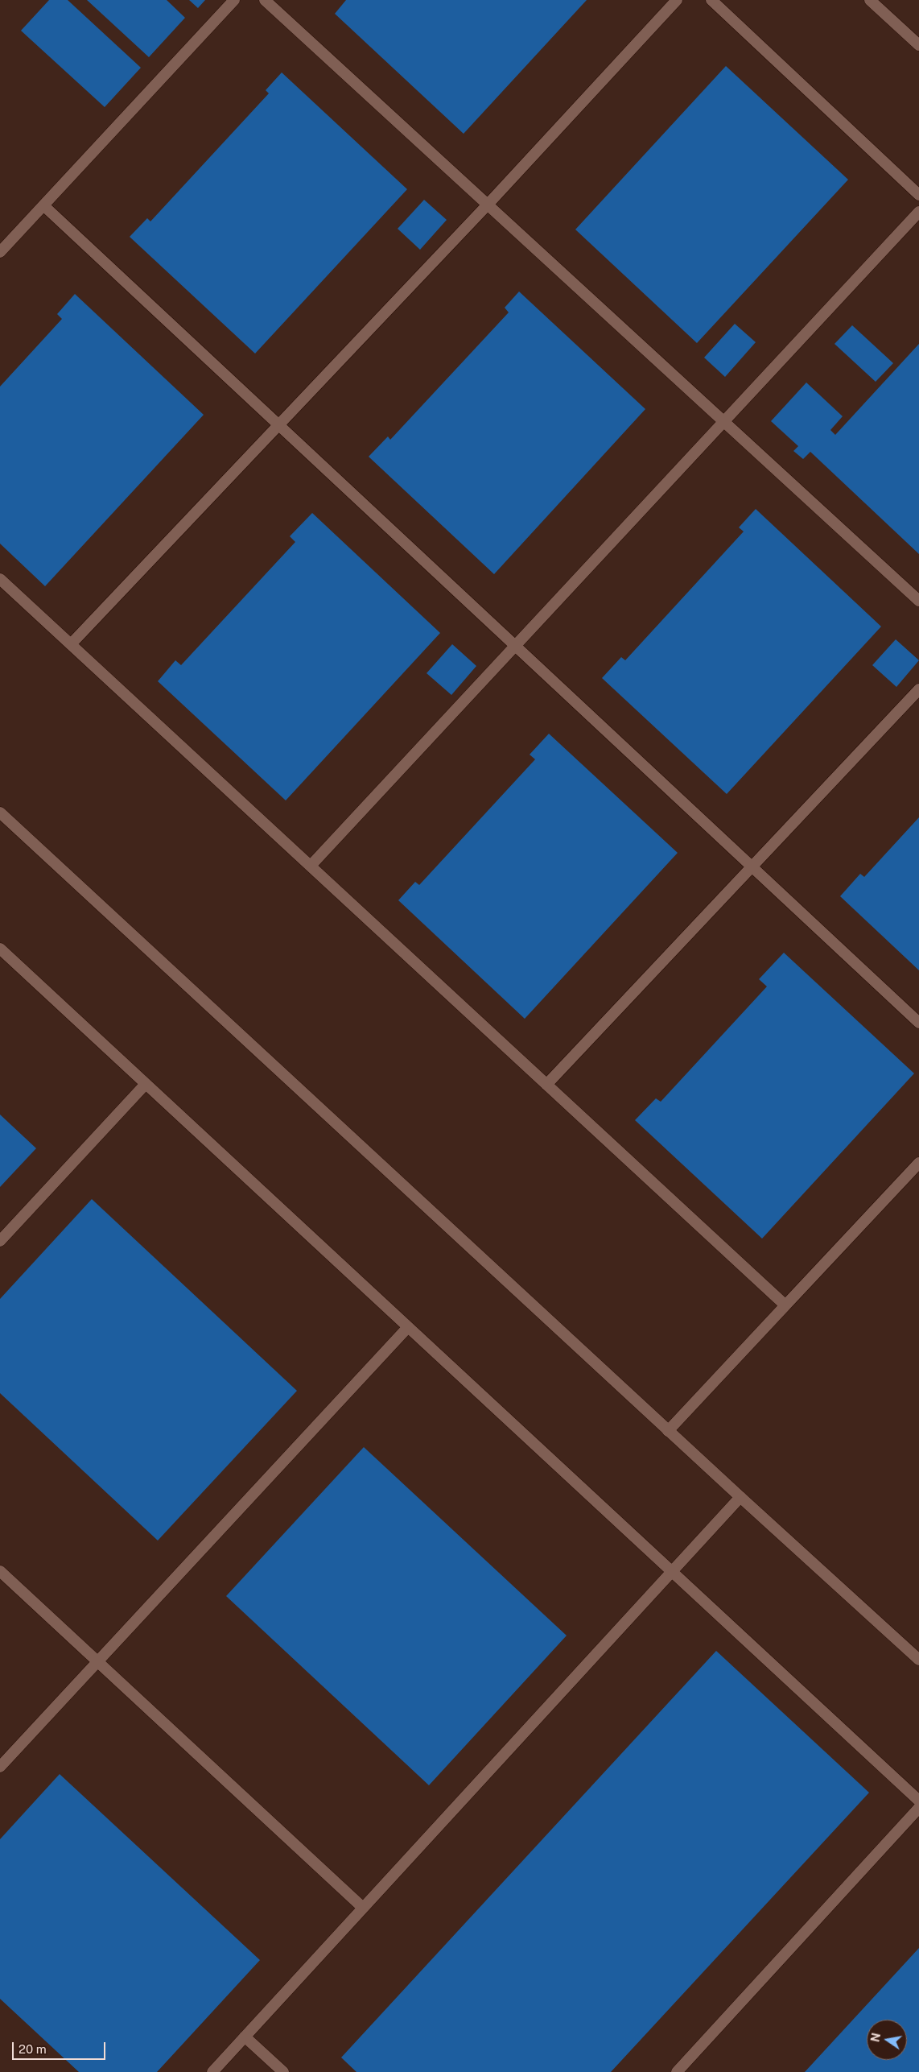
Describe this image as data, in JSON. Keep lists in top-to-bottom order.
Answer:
{
  "scale_bar": "20 m",
  "north": "left"
}
